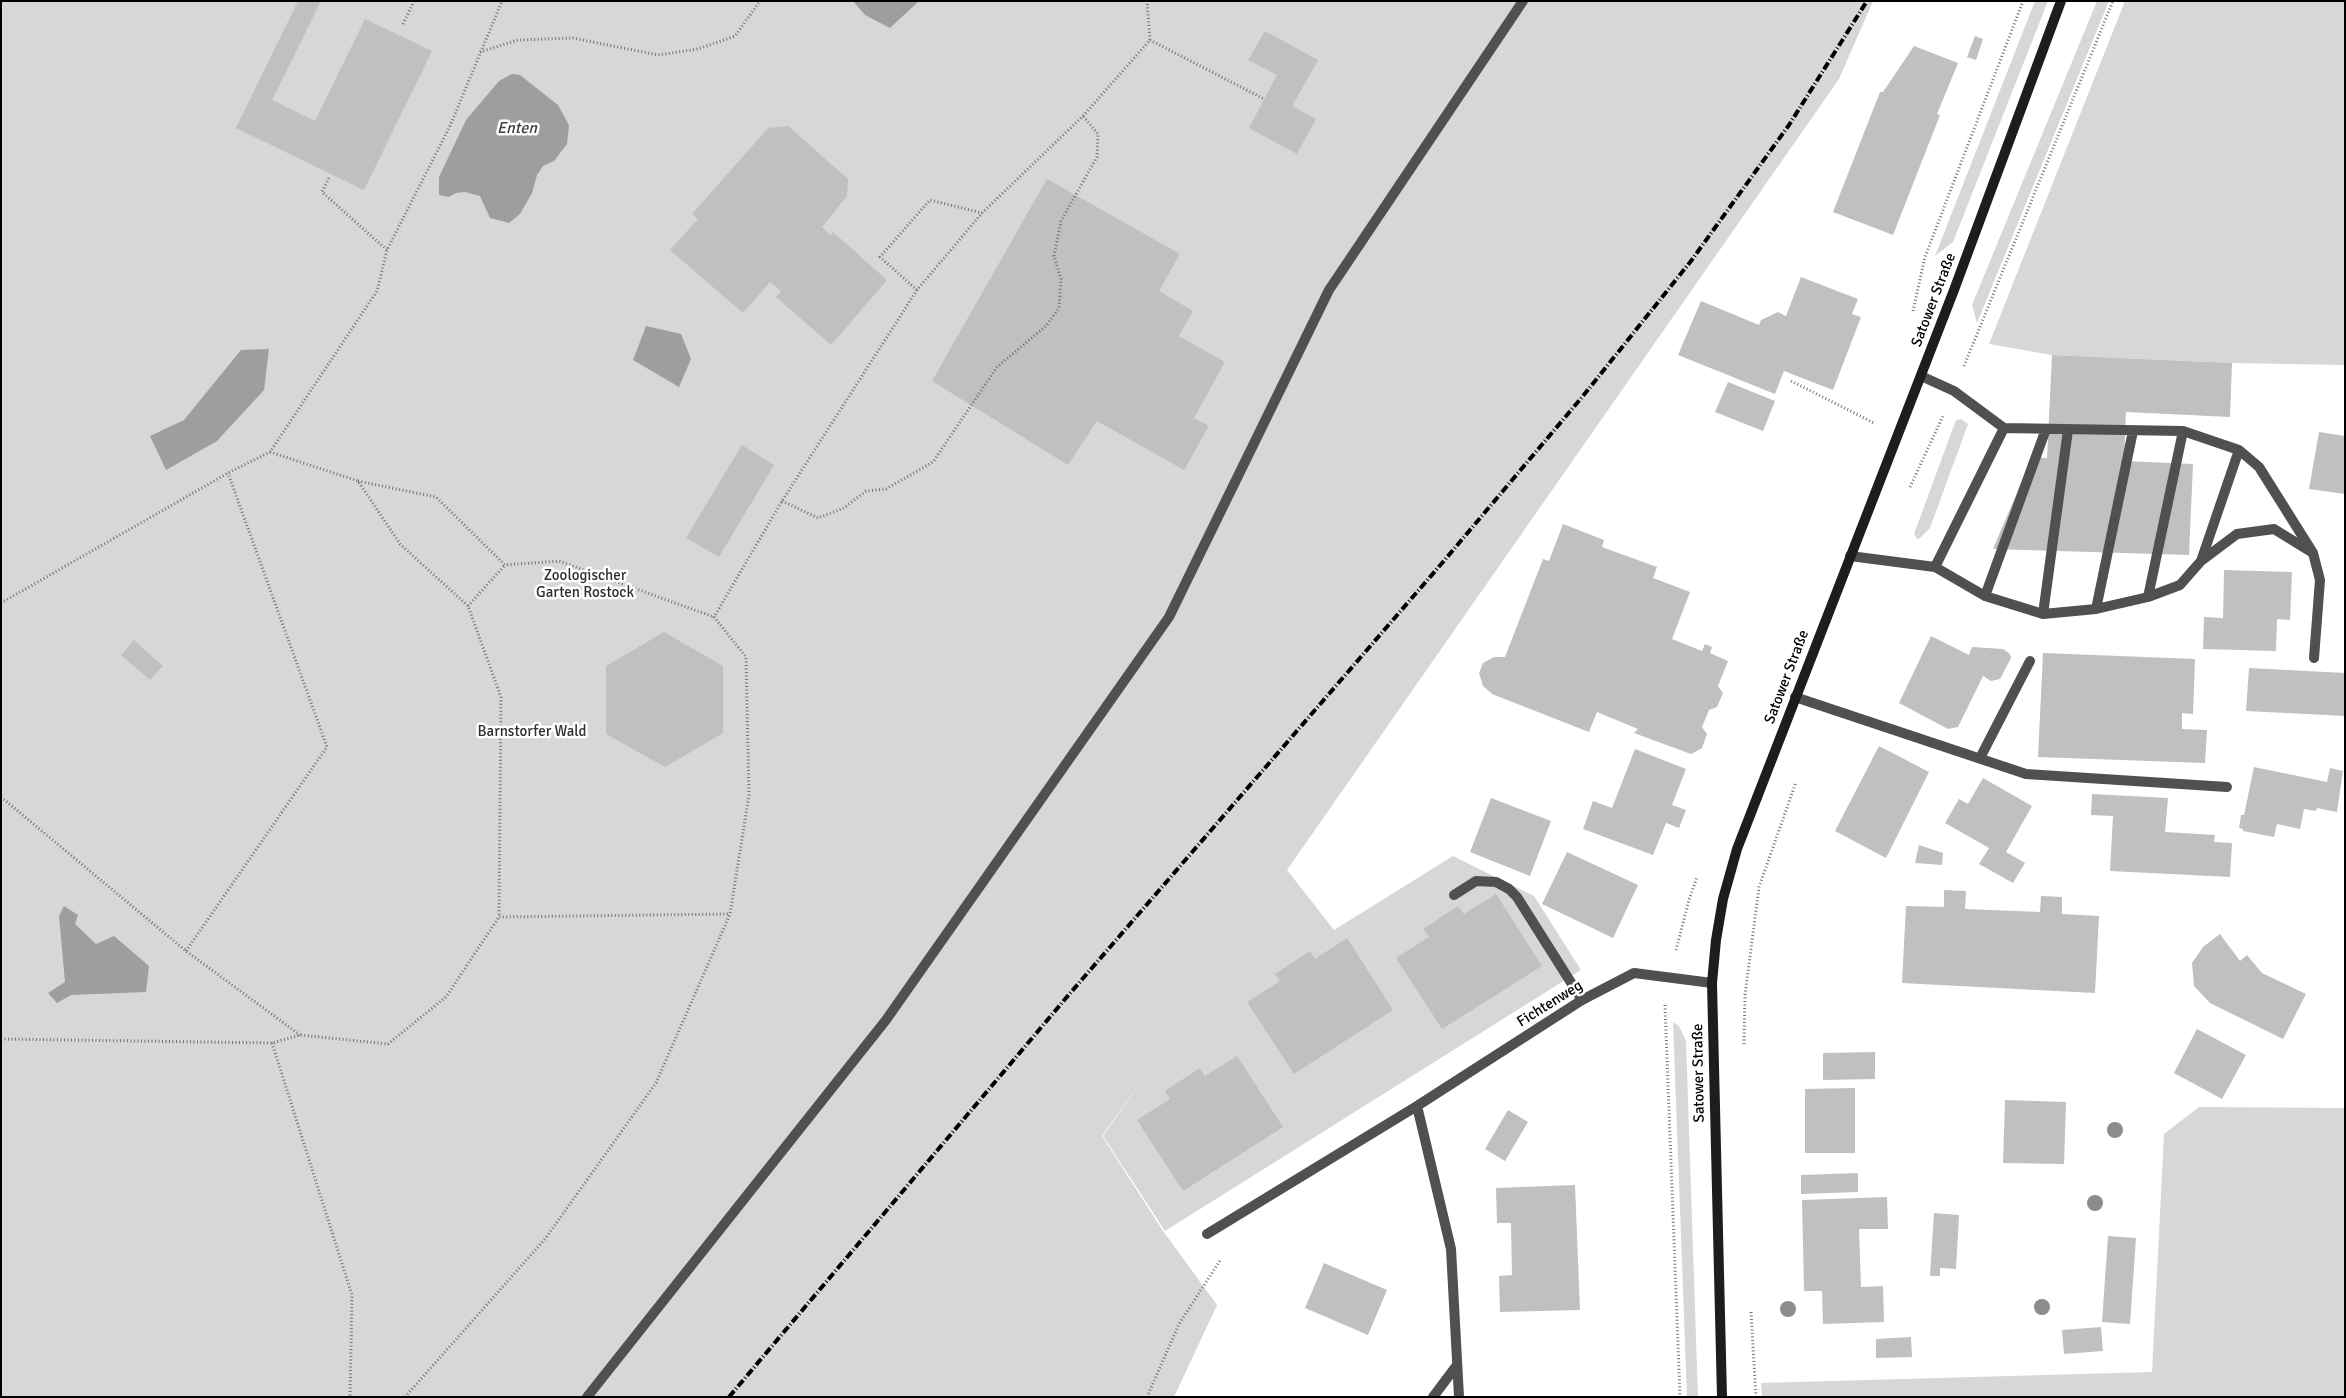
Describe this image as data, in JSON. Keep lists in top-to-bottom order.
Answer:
{
  "streets": {
    "main road": ["Satower Straße"],
    "street": ["Fichtenweg"]
  },
  "crossings": [
    ["Satower Straße", "Fichtenweg"]
  ],
  "water": ["Enten"],
  "parks": ["Zoologischer Garten Rostock", "Barnstorfer Wald"]
}
